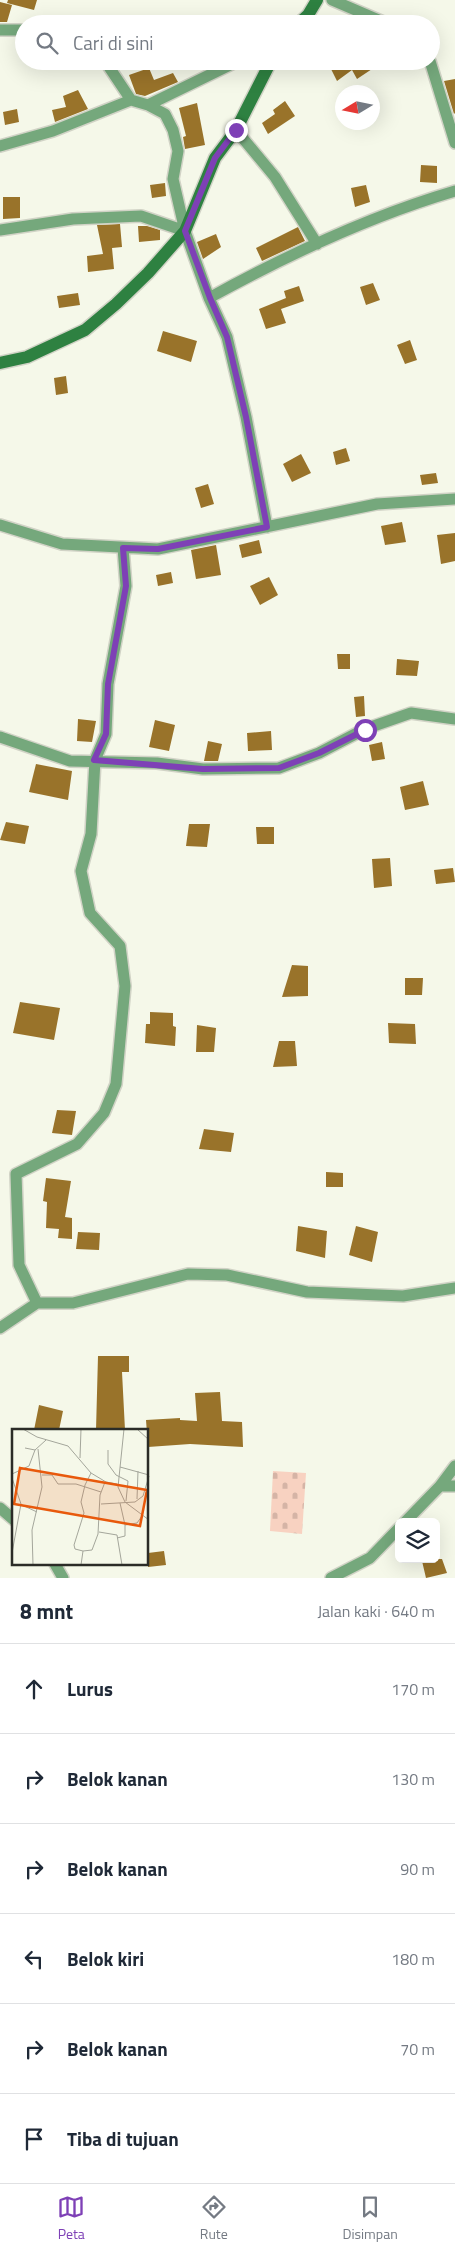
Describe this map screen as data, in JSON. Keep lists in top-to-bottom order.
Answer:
{
  "north": "left",
  "page": {
    "search": "Cari di sini",
    "heading": ["8 mnt", "Jalan kaki · 640 m"],
    "list": [
      ["Lurus", "170 m"],
      ["Belok kanan", "130 m"],
      ["Belok kanan", "90 m"],
      ["Belok kiri", "180 m"],
      ["Belok kanan", "70 m"],
      "Tiba di tujuan"
    ],
    "nav": ["Peta", "Rute", "Disimpan"]
  }
}
